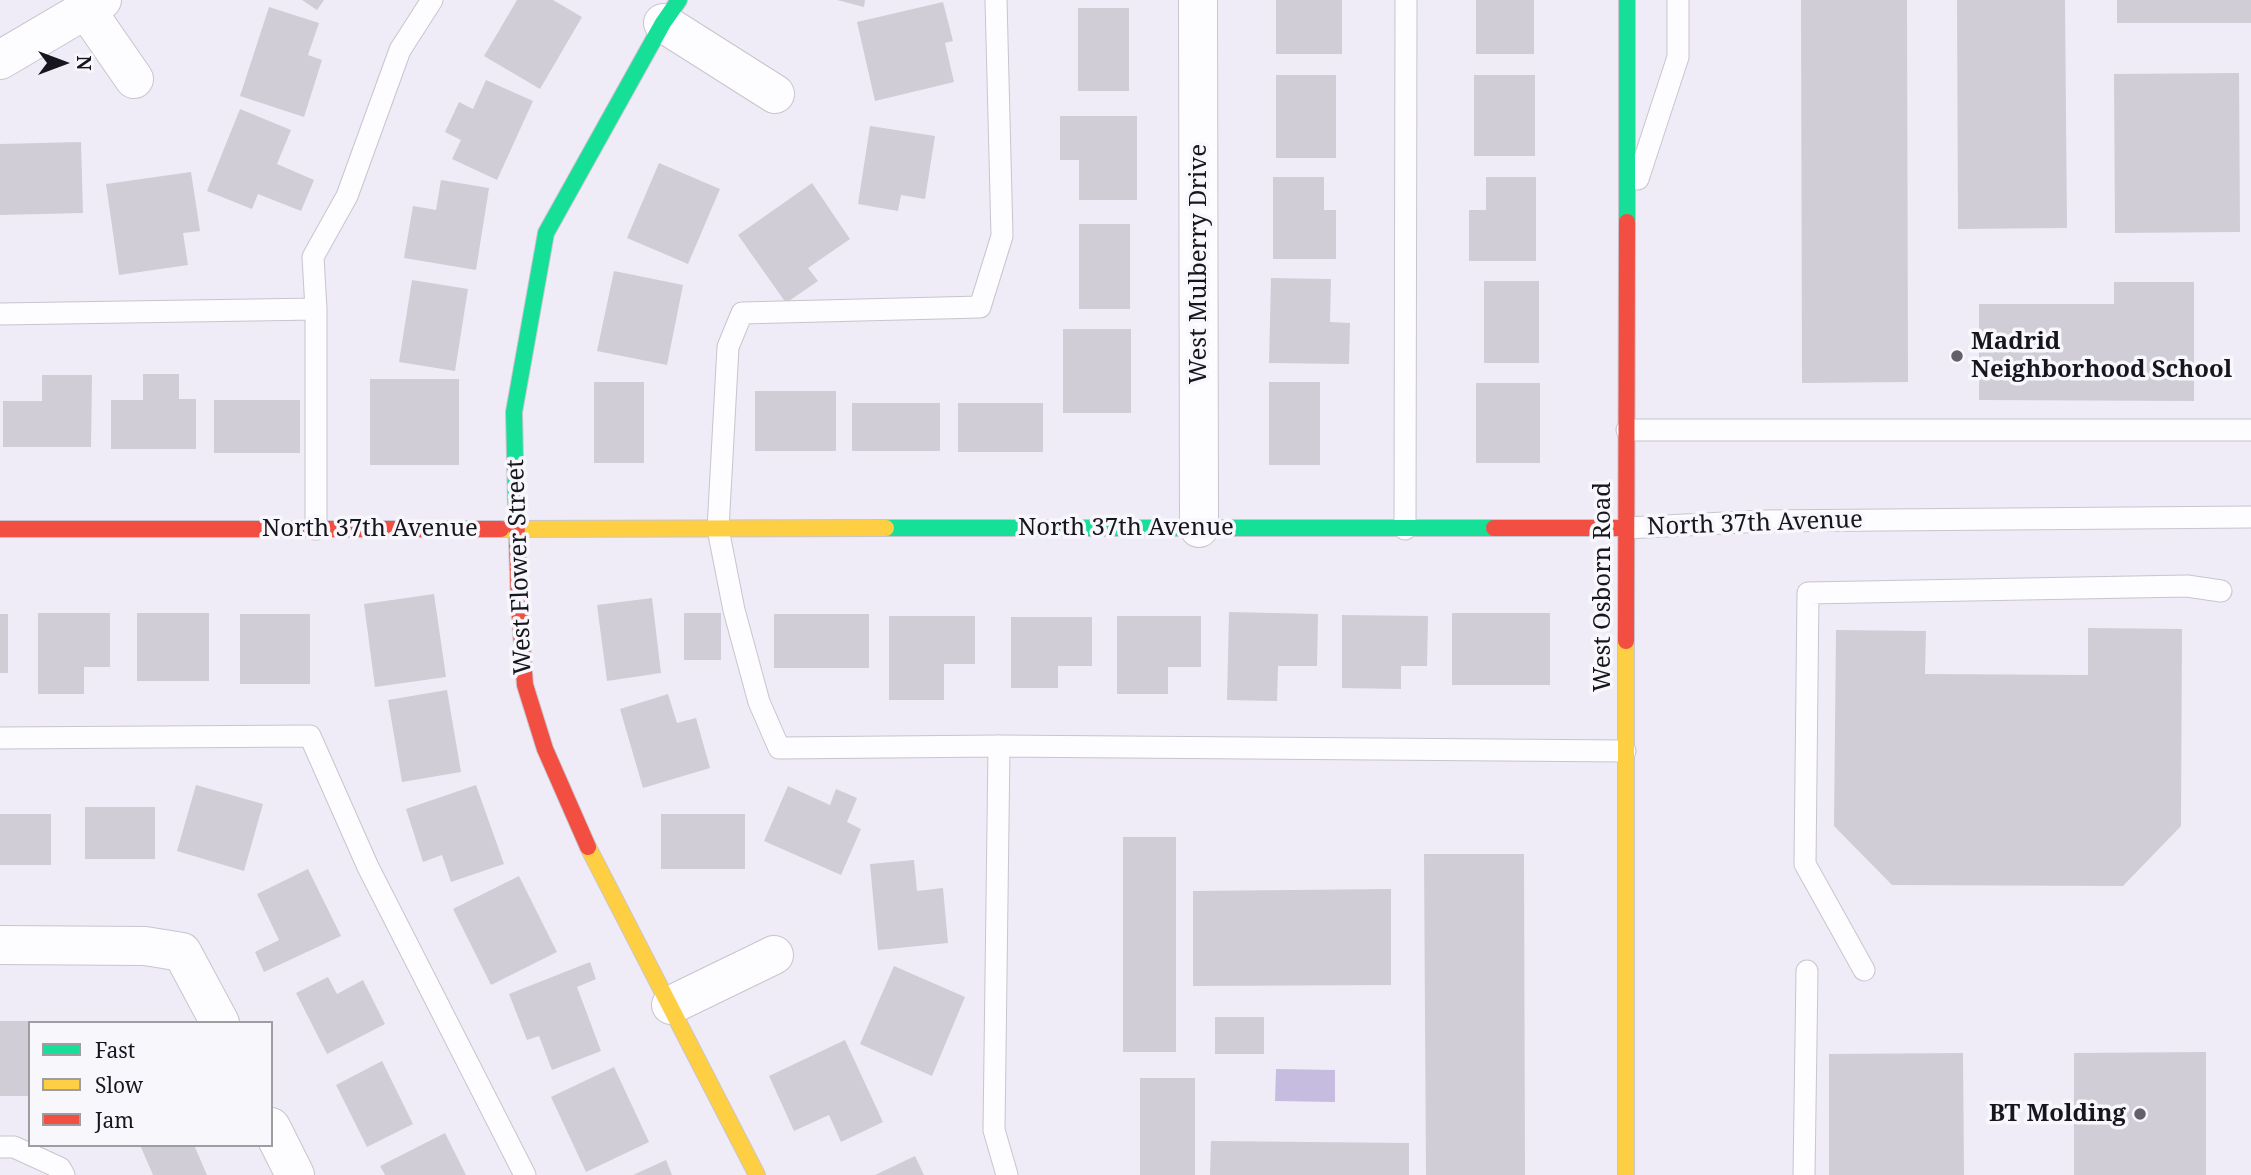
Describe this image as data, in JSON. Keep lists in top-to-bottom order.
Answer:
{
  "streets": {
    "street": [
      "West Mulberry Drive",
      "North 37th Avenue",
      "West Flower Street",
      "West Osborn Road"
    ]
  },
  "crossings": [
    ["West Mulberry Drive", "North 37th Avenue"],
    ["North 37th Avenue", "West Flower Street"],
    ["North 37th Avenue", "West Osborn Road"]
  ],
  "places": ["Madrid Neighborhood School", "BT Molding"],
  "legend": ["Fast", "Slow", "Jam"],
  "north": "right"
}
